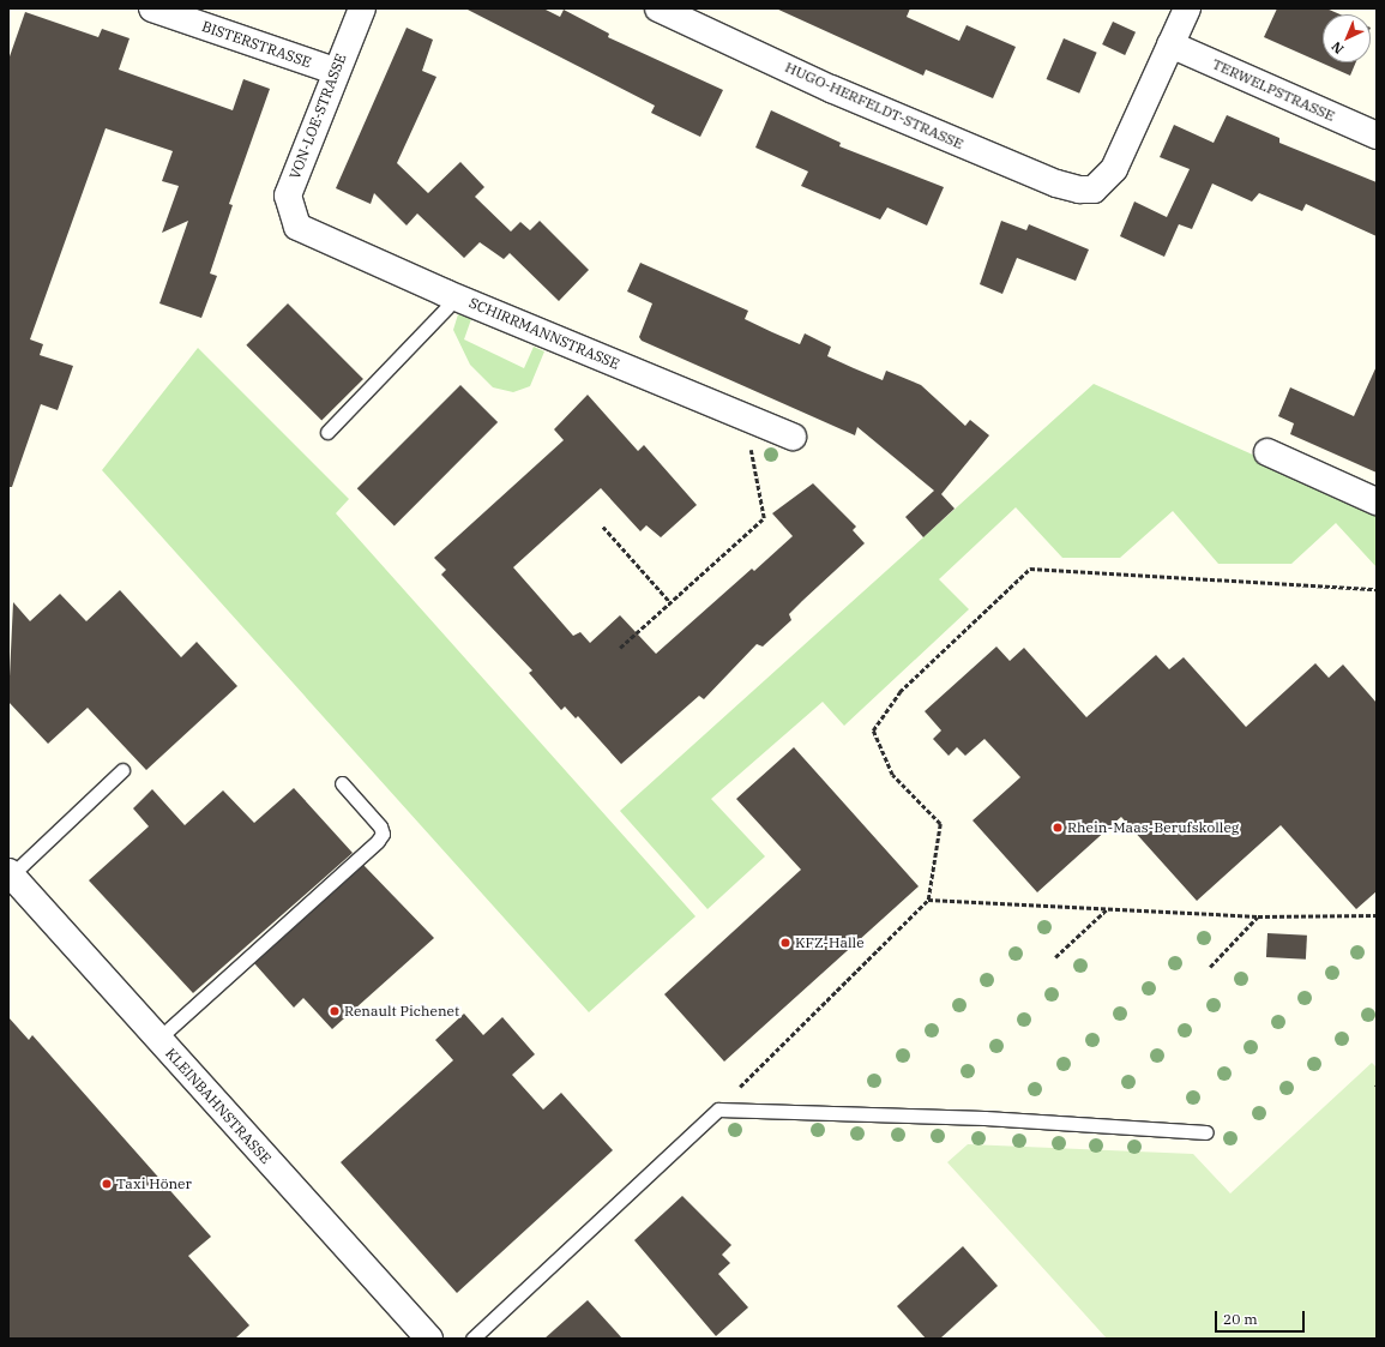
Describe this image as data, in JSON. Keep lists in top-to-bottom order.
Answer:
{
  "streets": {
    "street": [
      "BISTERSTRASSE",
      "TERWELPSTRASSE",
      "HUGO-HERFELDT-STRASSE",
      "VON-LOE-STRASSE",
      "SCHIRRMANNSTRASSE",
      "KLEINBAHNSTRASSE"
    ]
  },
  "crossings": [
    ["BISTERSTRASSE", "VON-LOE-STRASSE"],
    ["TERWELPSTRASSE", "HUGO-HERFELDT-STRASSE"],
    ["VON-LOE-STRASSE", "SCHIRRMANNSTRASSE"]
  ],
  "places": [
    "Rhein-Maas-Berufskolleg",
    "KFZ-Halle",
    "Renault Pichenet",
    "Taxi Höner"
  ],
  "scale_bar": "20 m",
  "north": "bottom left"
}
